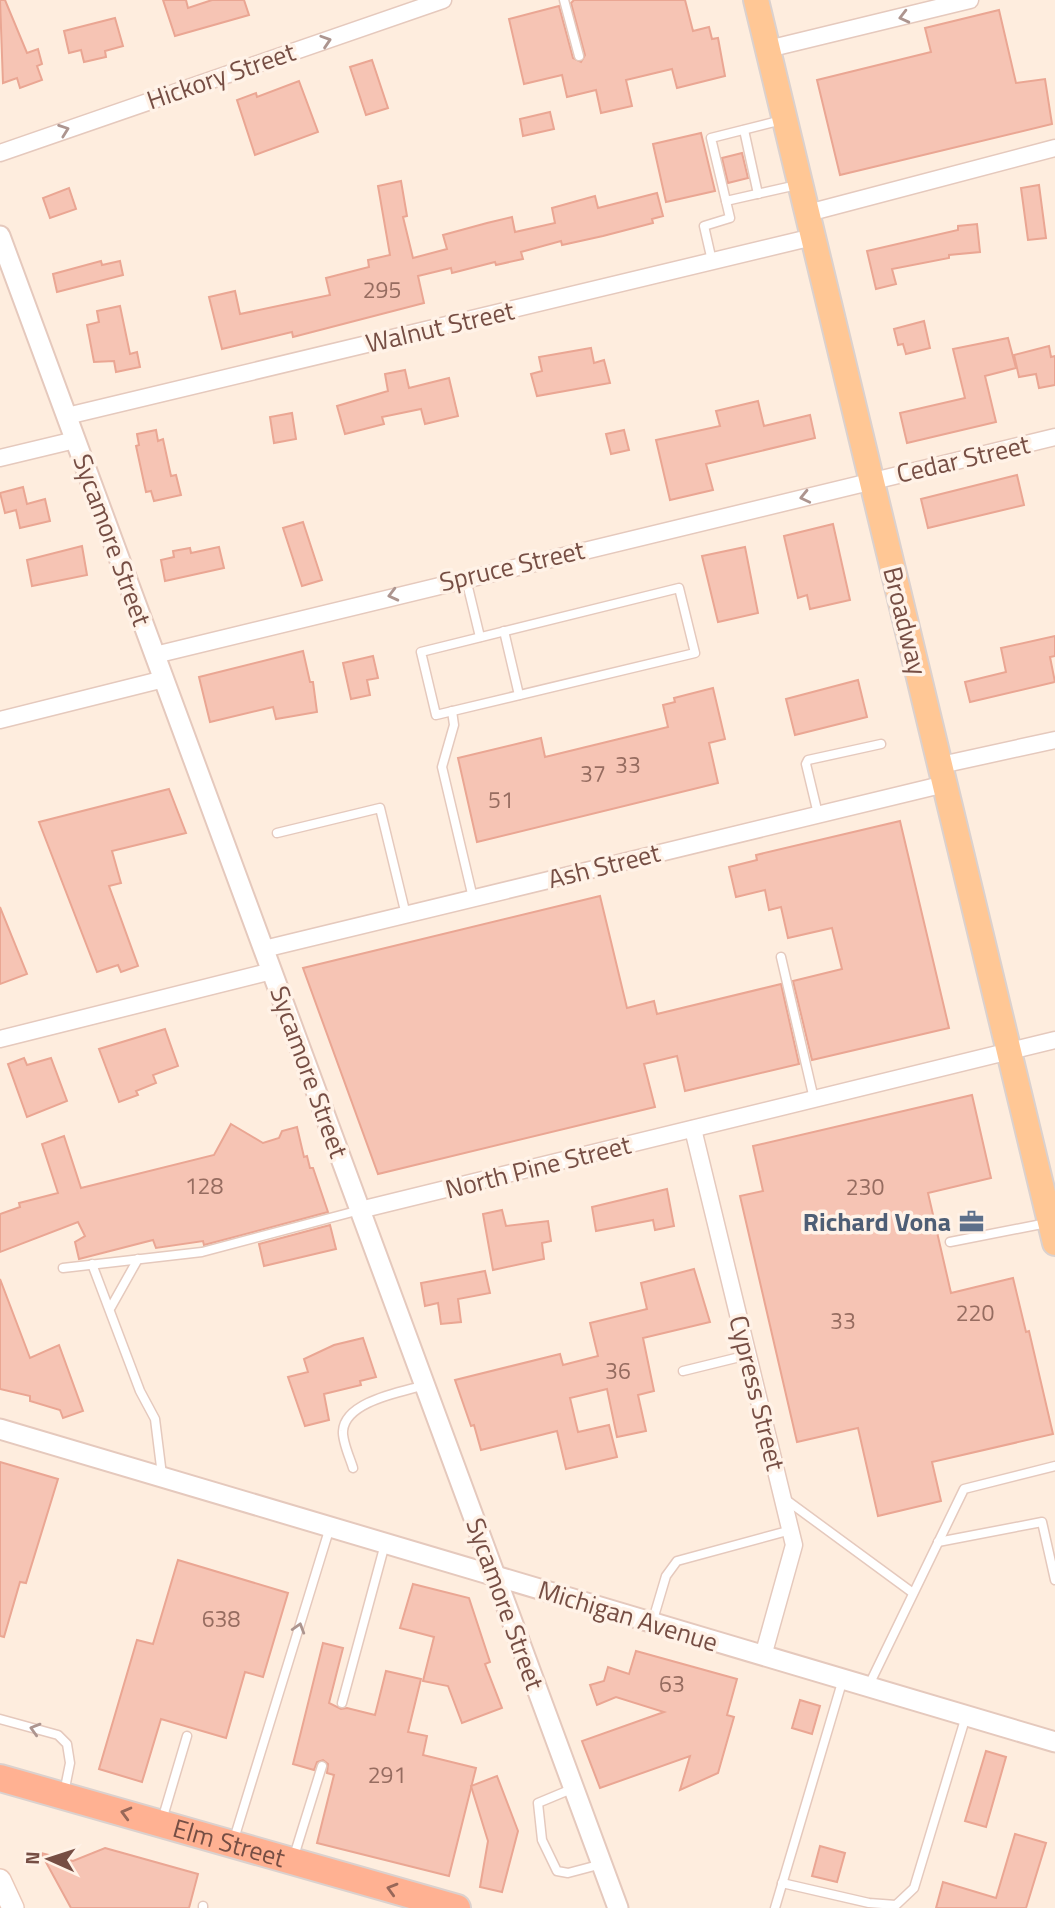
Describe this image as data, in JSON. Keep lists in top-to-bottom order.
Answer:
{
  "streets": {
    "highway": ["Elm Street"],
    "main road": ["Broadway"],
    "street": [
      "Hickory Street",
      "Walnut Street",
      "Cedar Street",
      "Sycamore Street",
      "Spruce Street",
      "Ash Street",
      "North Pine Street",
      "Cypress Street",
      "Michigan Avenue"
    ]
  },
  "crossings": [
    ["Walnut Street", "Sycamore Street"],
    ["Walnut Street", "Broadway"],
    ["Cedar Street", "Spruce Street"],
    ["Cedar Street", "Broadway"],
    ["Sycamore Street", "Spruce Street"],
    ["Sycamore Street", "Ash Street"],
    ["Sycamore Street", "North Pine Street"],
    ["Sycamore Street", "Michigan Avenue"],
    ["Spruce Street", "Broadway"],
    ["Broadway", "Ash Street"],
    ["Broadway", "North Pine Street"],
    ["North Pine Street", "Cypress Street"],
    ["Cypress Street", "Michigan Avenue"]
  ],
  "one_way": ["Hickory Street", "Spruce Street", "Elm Street"],
  "places": {
    "office": ["Richard Vona"]
  },
  "house_numbers": [
    "295",
    "33",
    "37",
    "51",
    "128",
    "230",
    "220",
    "33",
    "36",
    "638",
    "63",
    "291"
  ],
  "north": "left"
}
